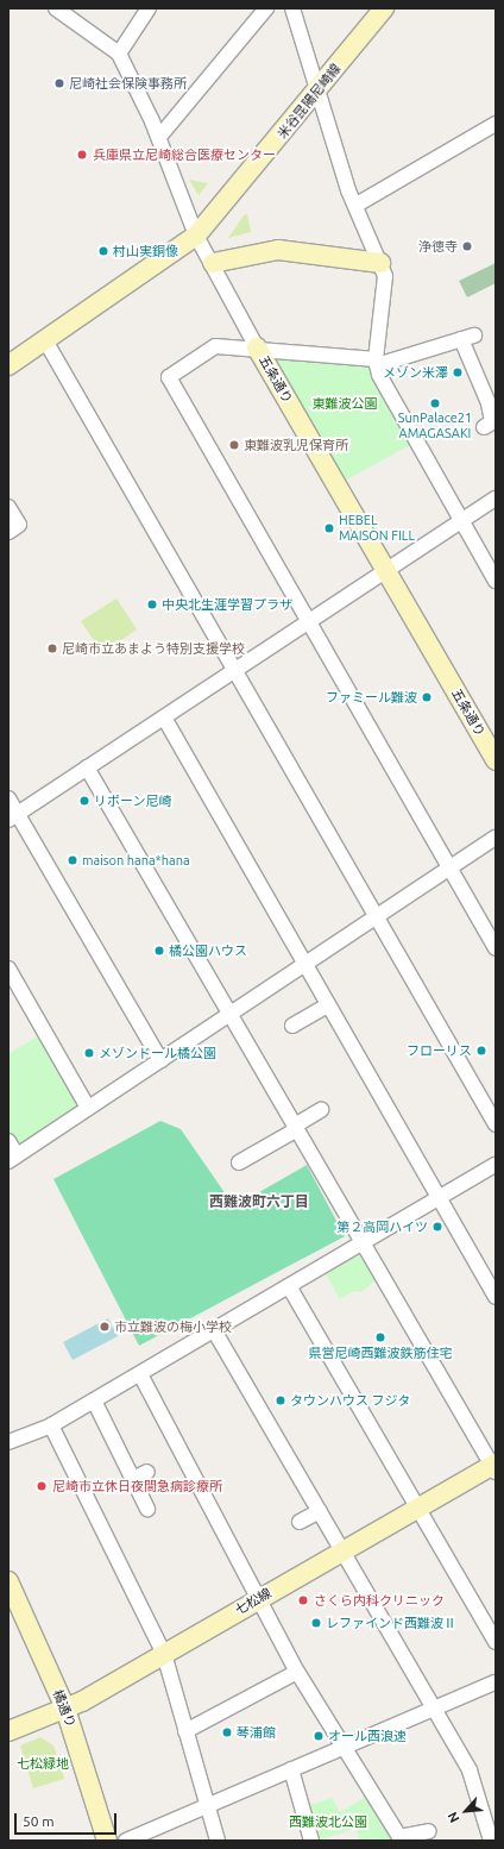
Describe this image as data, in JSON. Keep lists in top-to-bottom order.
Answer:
{
  "streets": {
    "street": [
      "米谷昆陽尼崎線",
      "五条通り",
      "七松線",
      "橘通り"
    ]
  },
  "crossings": [
    ["米谷昆陽尼崎線", "五条通り"],
    ["七松線", "橘通り"]
  ],
  "districts": ["西難波町六丁目"],
  "parks": ["東難波公園", "七松緑地", "西難波北公園"],
  "places": [
    "尼崎社会保険事務所",
    "兵庫県立尼崎総合医療センター",
    "浄徳寺",
    "村山実銅像",
    "メゾン米澤",
    "SunPalace21 AMAGASAKI",
    "東難波乳児保育所",
    "HEBEL MAISON FILL",
    "中央北生涯学習プラザ",
    "尼崎市立あまよう特別支援学校",
    "ファミール難波",
    "リボーン尼崎",
    "maison hana*hana",
    "橘公園ハウス",
    "フローリス",
    "メゾンドール橘公園",
    "第２高岡ハイツ",
    "市立難波の梅小学校",
    "県営尼崎西難波鉄筋住宅",
    "タウンハウス フジタ",
    "尼崎市立休日夜間急病診療所",
    "さくら内科クリニック",
    "レファインド西難波Ⅱ",
    "琴浦館",
    "オール西浪速"
  ],
  "scale_bar": "50 m",
  "north": "bottom left"
}
